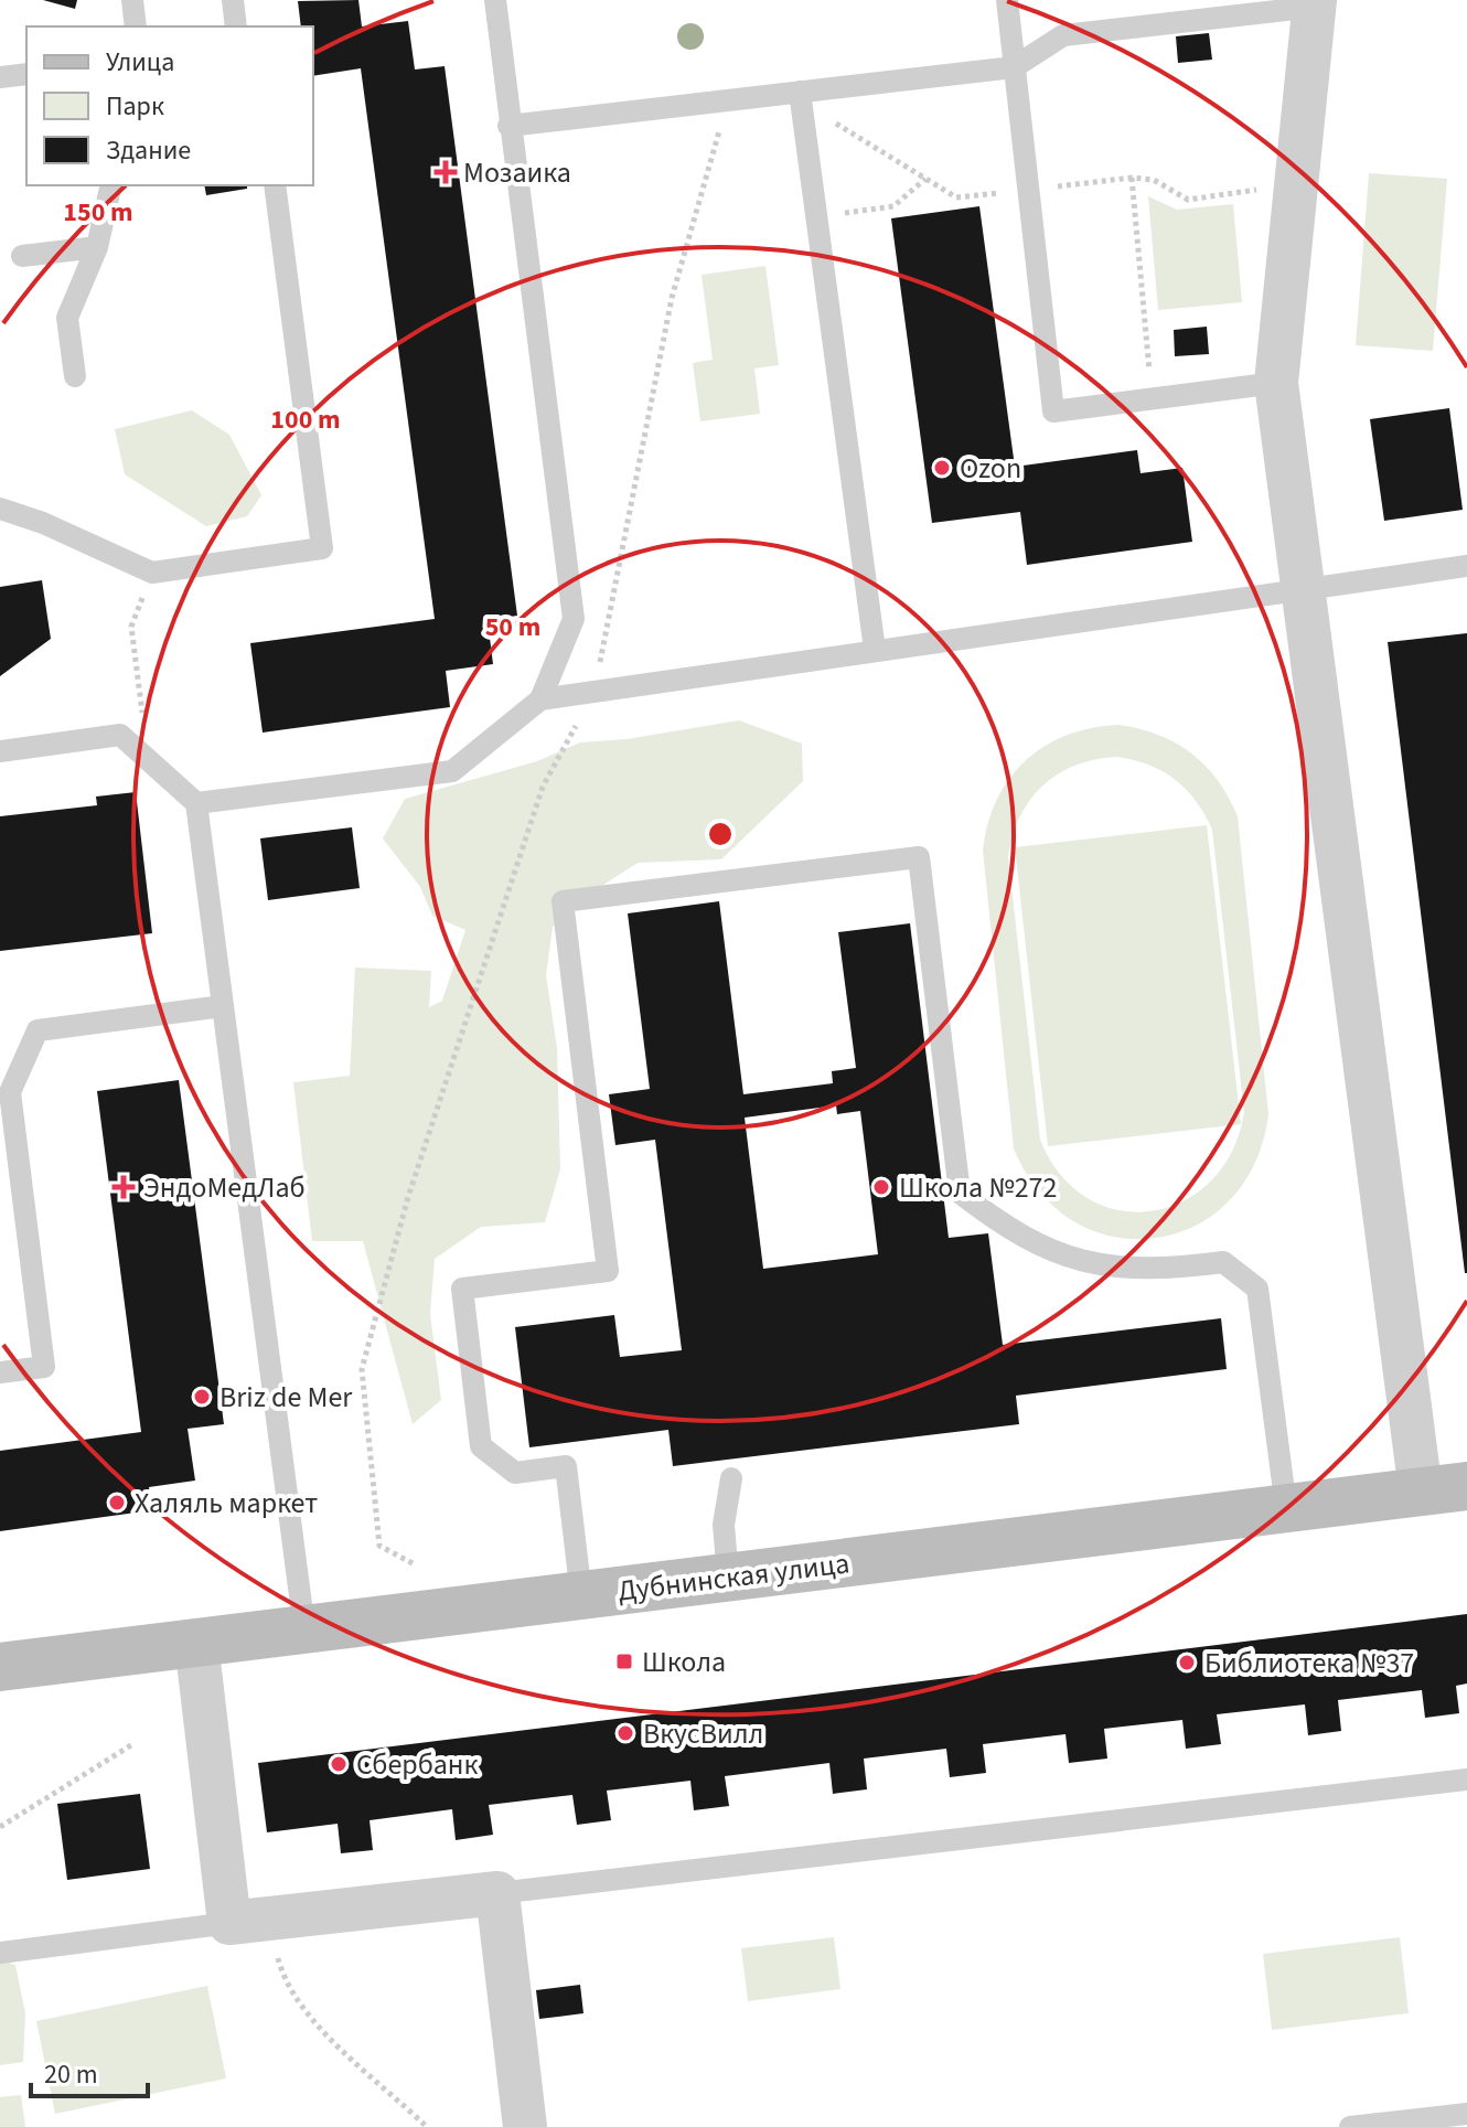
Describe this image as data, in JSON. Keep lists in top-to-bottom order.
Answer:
{
  "streets": {
    "main road": ["Дубнинская улица"]
  },
  "places": {
    "health": ["Мозаика", "ЭндоМедЛаб"],
    "other": [
      "Ozon",
      "Школа №272",
      "Briz de Mer",
      "Халяль маркет",
      "Библиотека №37",
      "ВкусВилл",
      "Сбербанк"
    ],
    "transit": ["Школа"]
  },
  "legend": ["Улица", "Парк", "Здание"],
  "scale_bar": "20 m",
  "rings": ["150 m", "100 m", "50 m"]
}
